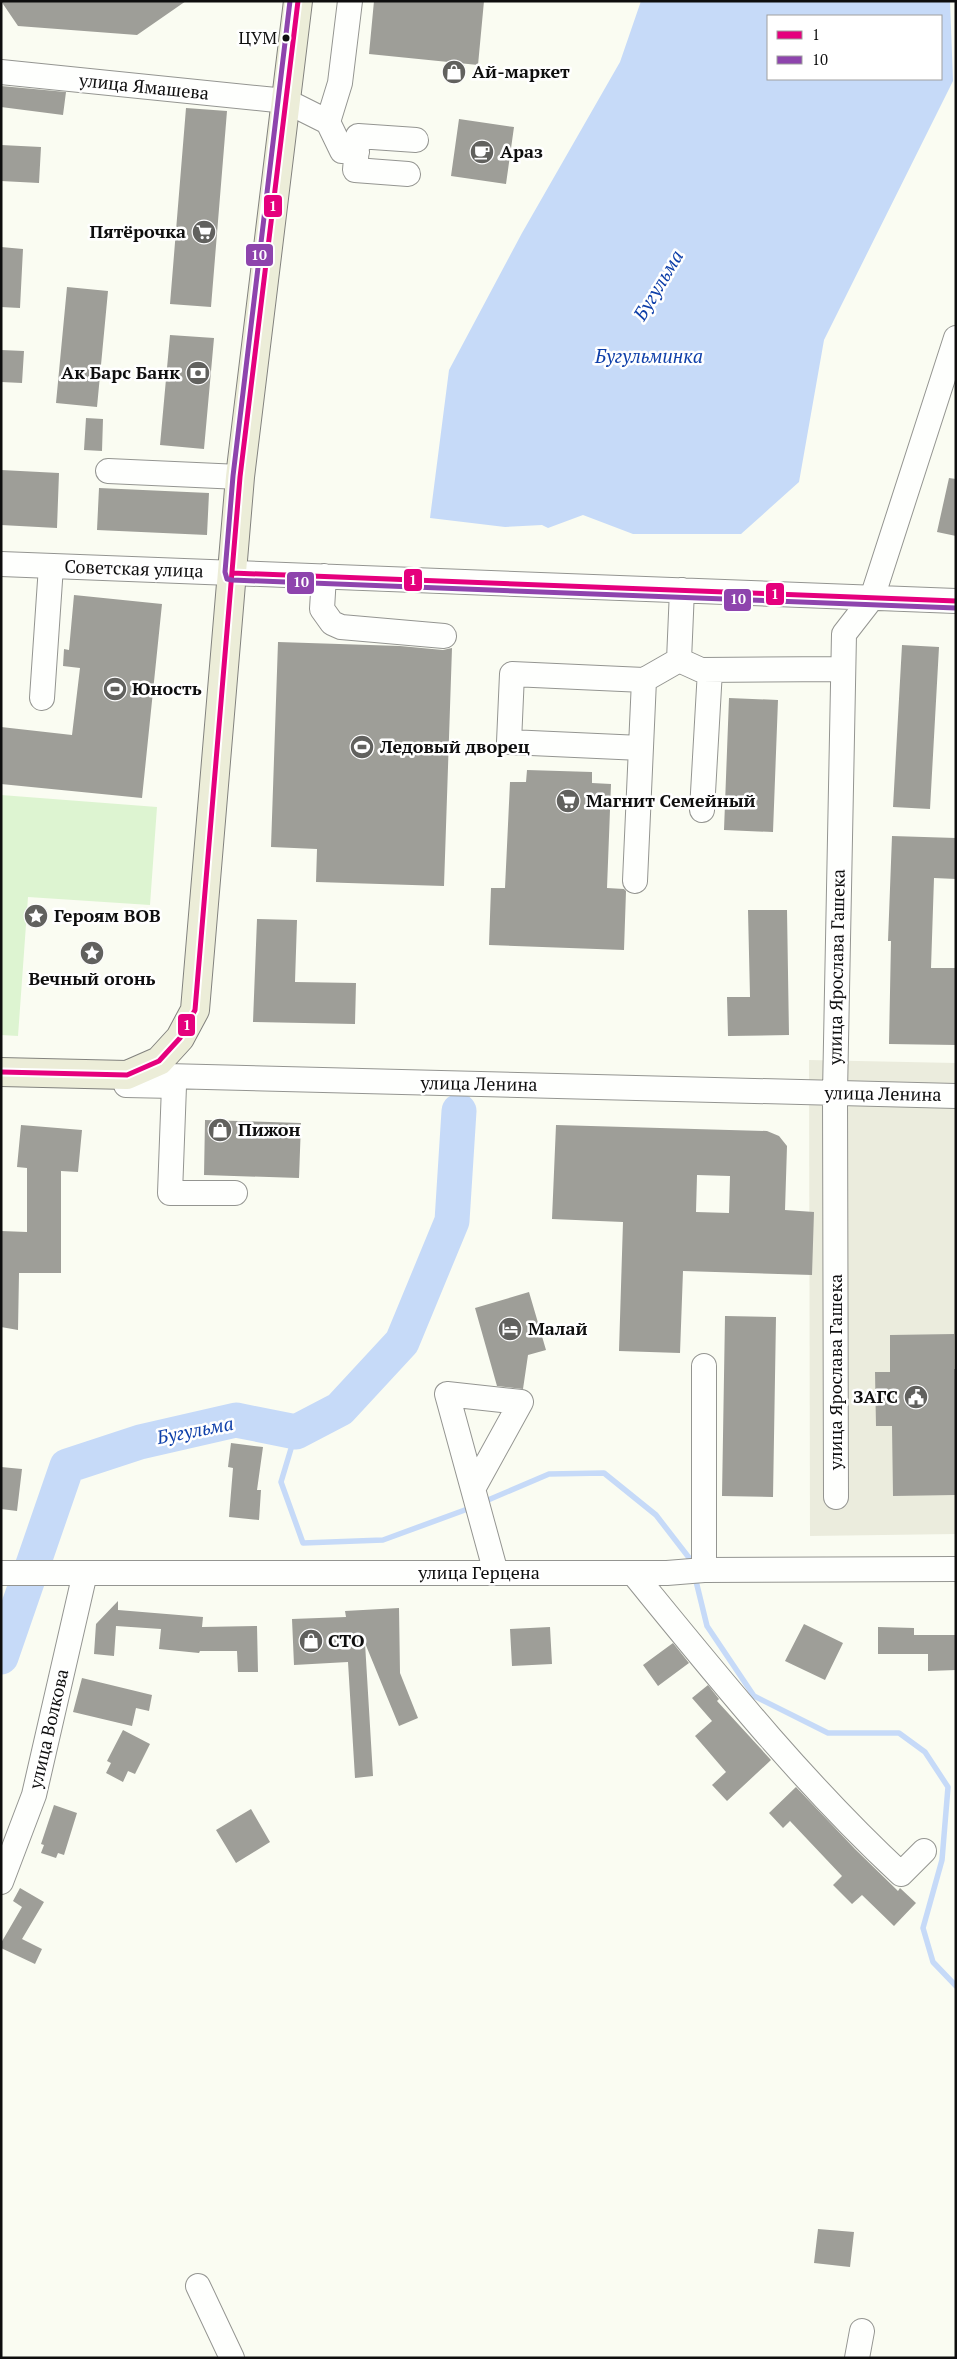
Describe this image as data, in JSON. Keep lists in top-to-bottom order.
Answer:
{
  "streets": {
    "main road": ["улица Ленина"],
    "street": [
      "улица Ямашева",
      "Советская улица",
      "улица Ярослава Гашека",
      "улица Герцена",
      "улица Волкова"
    ]
  },
  "crossings": [
    ["Советская улица", "улица Ярослава Гашека"],
    ["улица Ярослава Гашека", "улица Ленина"],
    ["улица Герцена", "улица Волкова"]
  ],
  "water": ["Бугульма", "Бугульминка"],
  "places": {
    "other": ["ЦУМ"],
    "shop": ["Ай-маркет", "Пижон", "СТО"],
    "cafe": ["Араз"],
    "supermarket": ["Пятёрочка", "Магнит Семейный"],
    "bank": ["Ак Барс Банк"],
    "sports": ["Юность", "Ледовый дворец"],
    "place": ["Героям ВОВ", "Вечный огонь"],
    "hotel": ["Малай"],
    "public building": ["ЗАГС"]
  },
  "lines": ["transit line 1", "transit line 10"],
  "legend": ["1", "10"]
}
